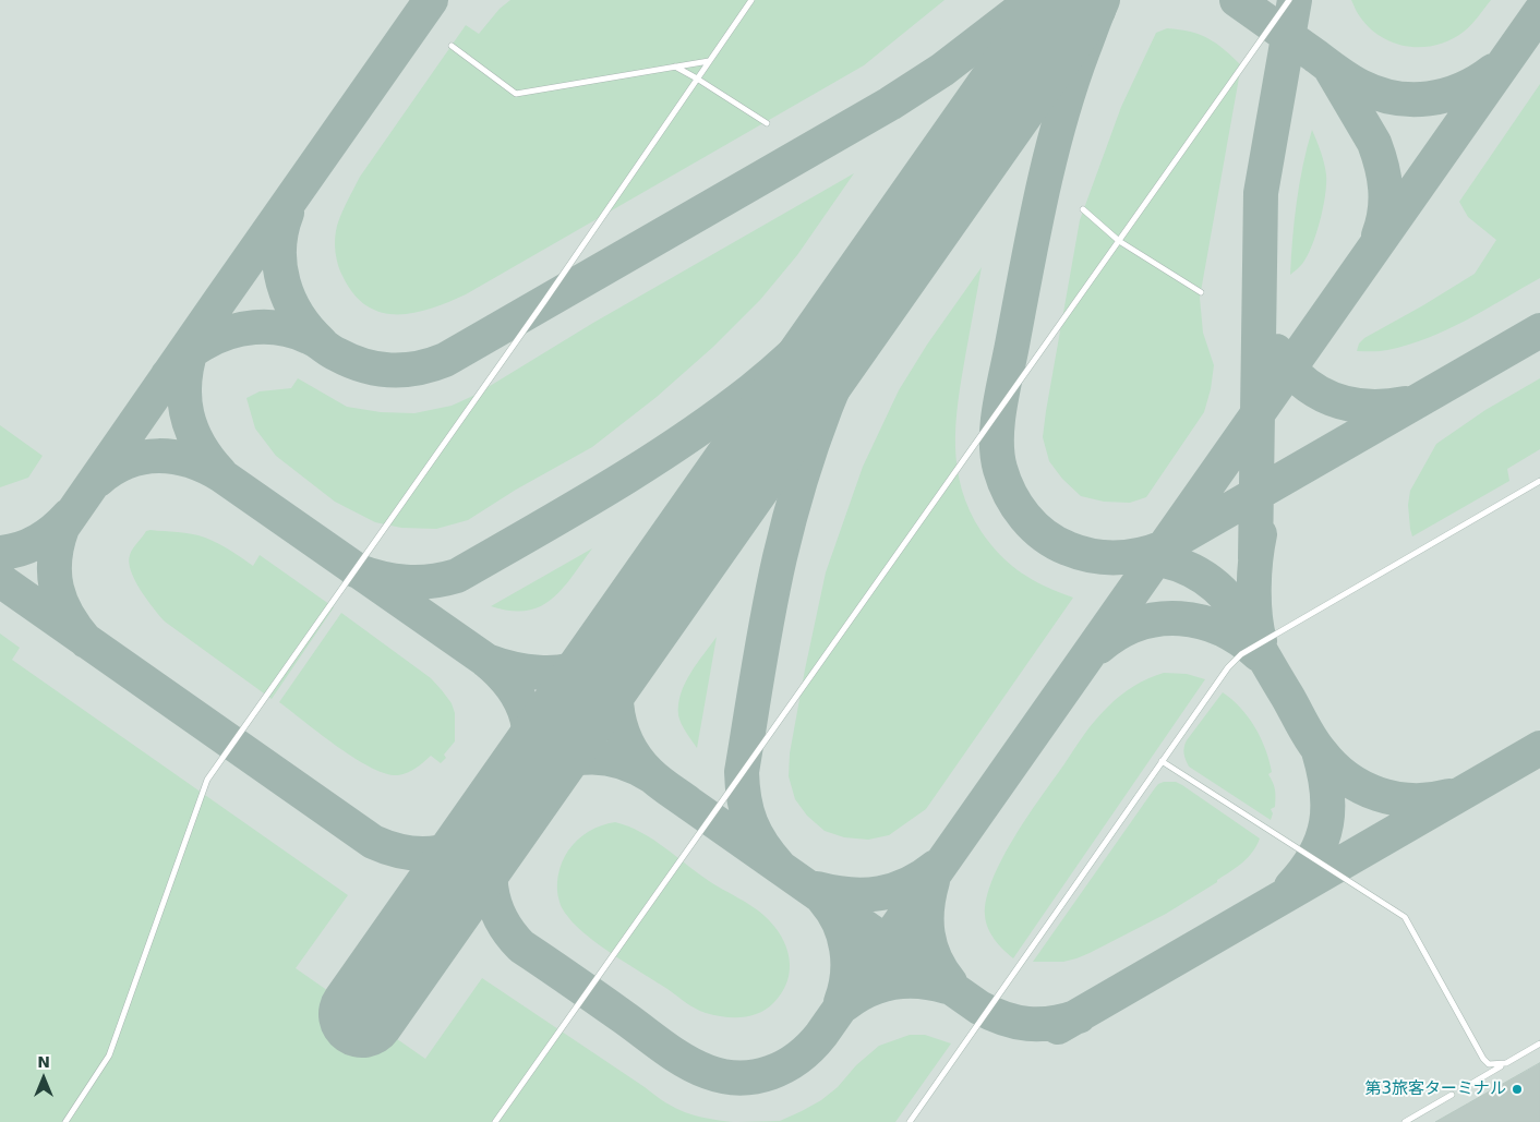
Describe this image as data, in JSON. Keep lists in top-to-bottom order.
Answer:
{
  "places": ["第3旅客ターミナル"],
  "north": "top"
}
